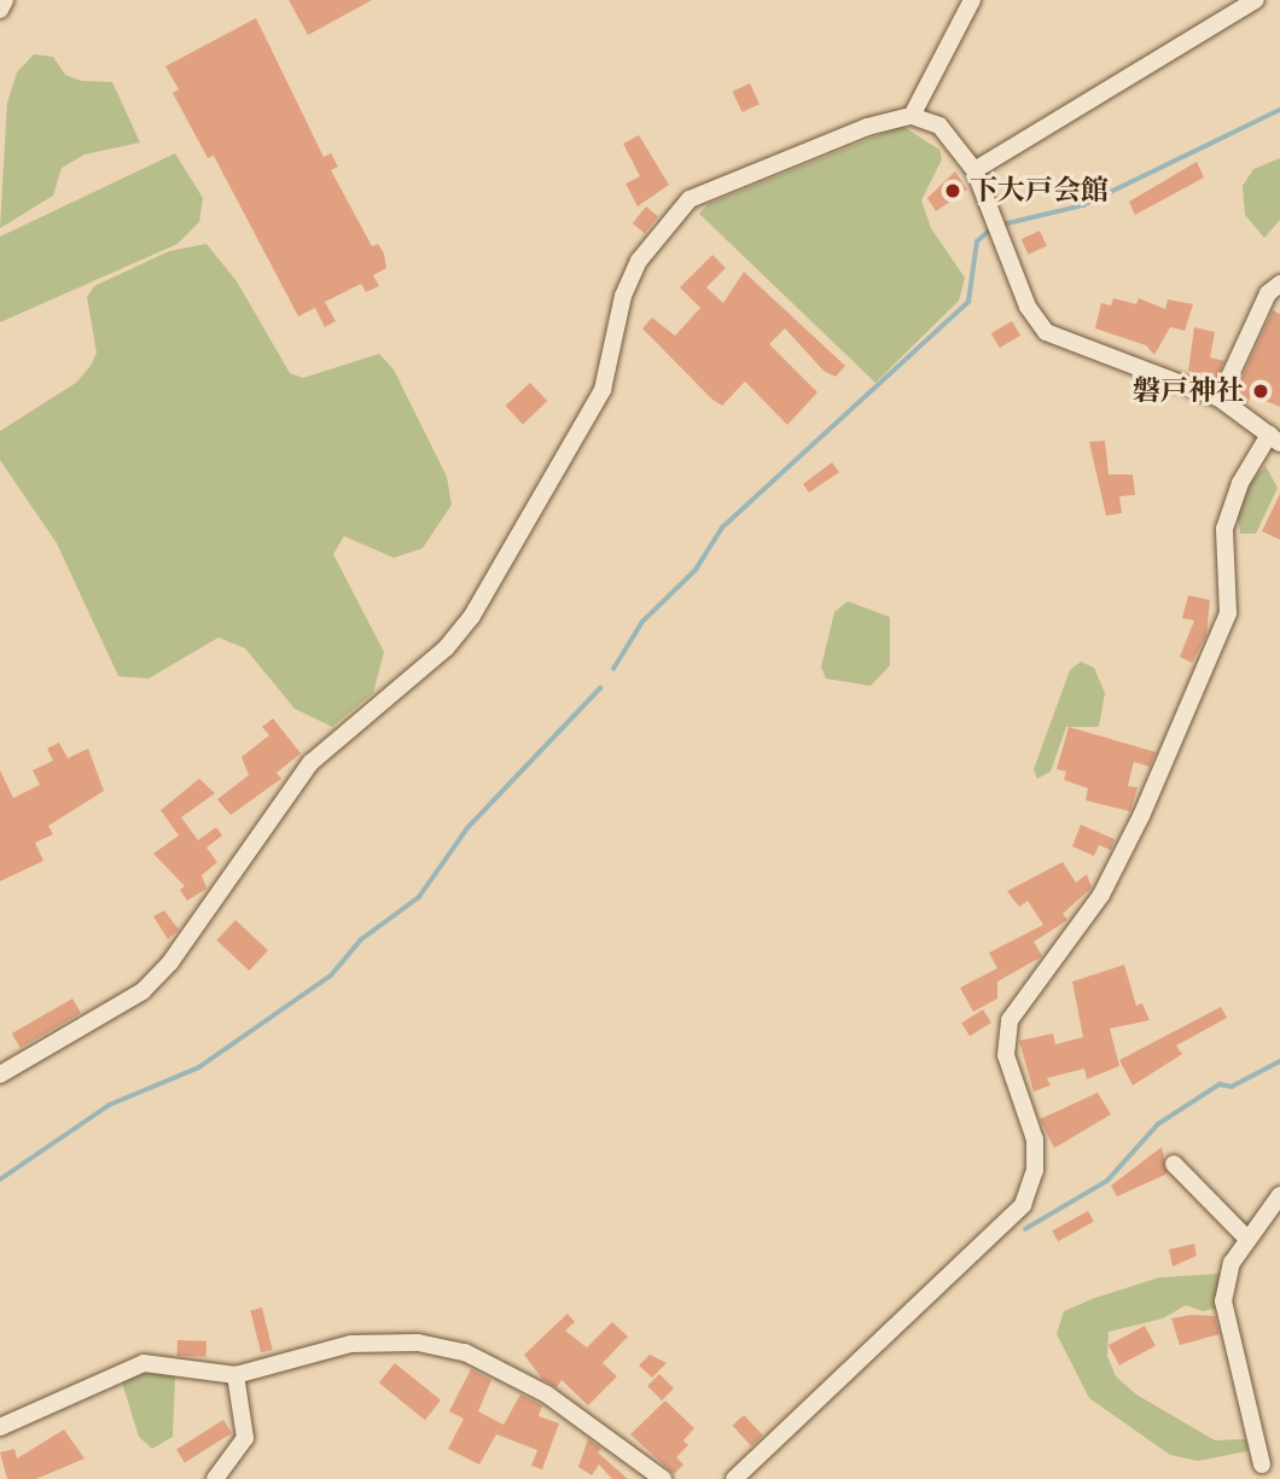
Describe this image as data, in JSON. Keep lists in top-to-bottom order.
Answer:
{
  "places": ["下大戸会館", "磐戸神社"]
}
